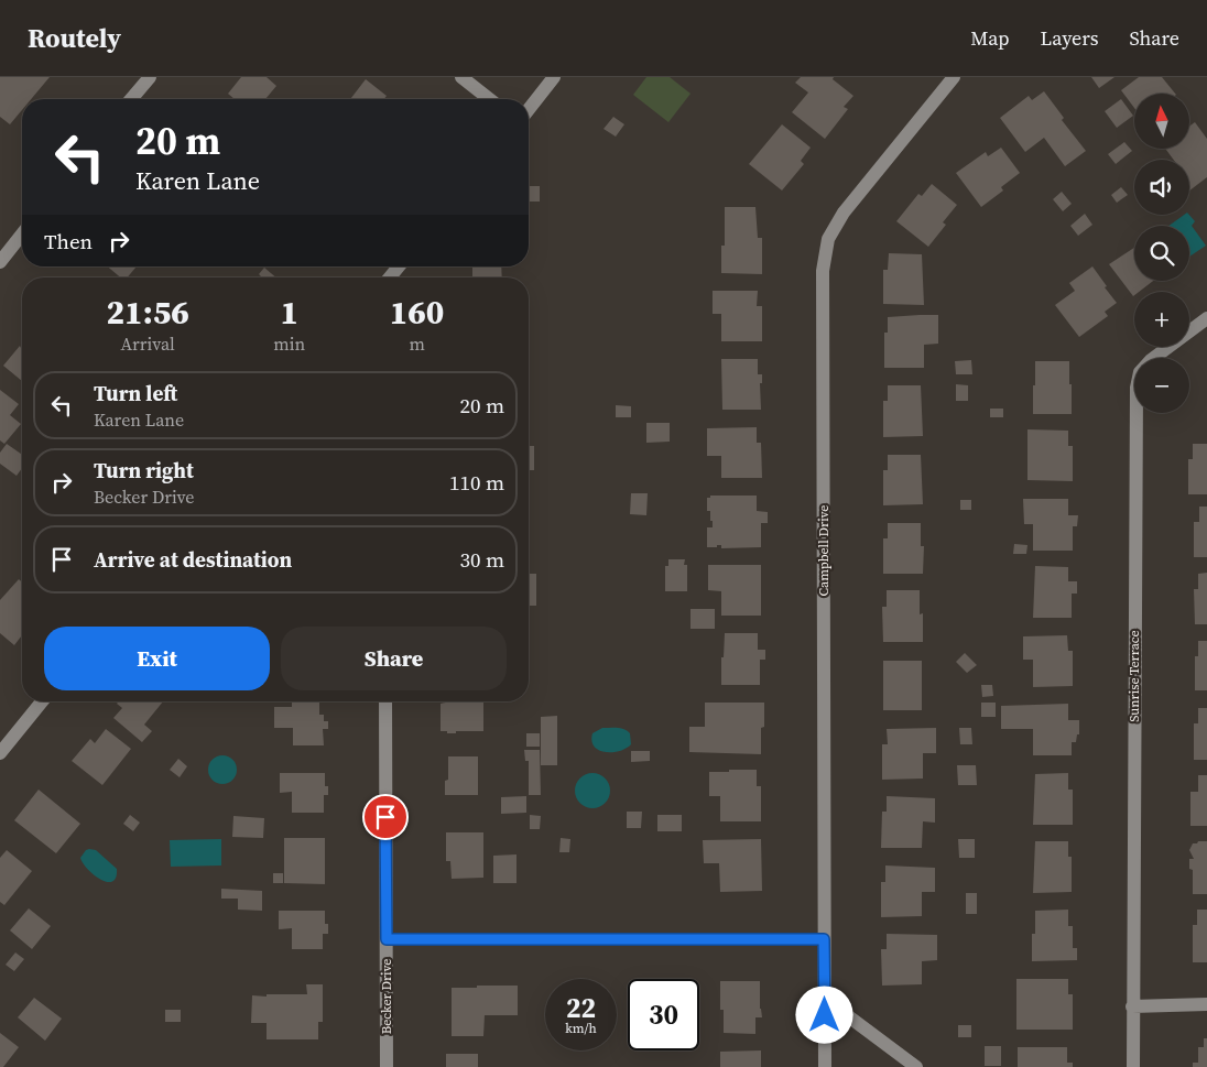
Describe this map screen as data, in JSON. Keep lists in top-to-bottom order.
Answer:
{
  "streets": {
    "street": ["Campbell Drive", "Sunrise Terrace", "Becker Drive"]
  },
  "north": "top",
  "page": {
    "header": "Routely",
    "nav": ["Map", "Layers", "Share"],
    "map_buttons": ["+", "−"],
    "turn": ["20 m", "Karen Lane"],
    "then": "Then",
    "eta": [
      "21:56",
      "Arrival",
      "1",
      "min",
      "160",
      "m"
    ],
    "list": [
      {
        "name": "Turn left",
        "note": "Karen Lane",
        "value": "20 m"
      },
      {
        "name": "Turn right",
        "note": "Becker Drive",
        "value": "110 m"
      },
      {
        "name": "Arrive at destination",
        "value": "30 m"
      }
    ],
    "buttons": ["Exit", "Share"],
    "speed": "22 km/h",
    "limit": "30"
  }
}
